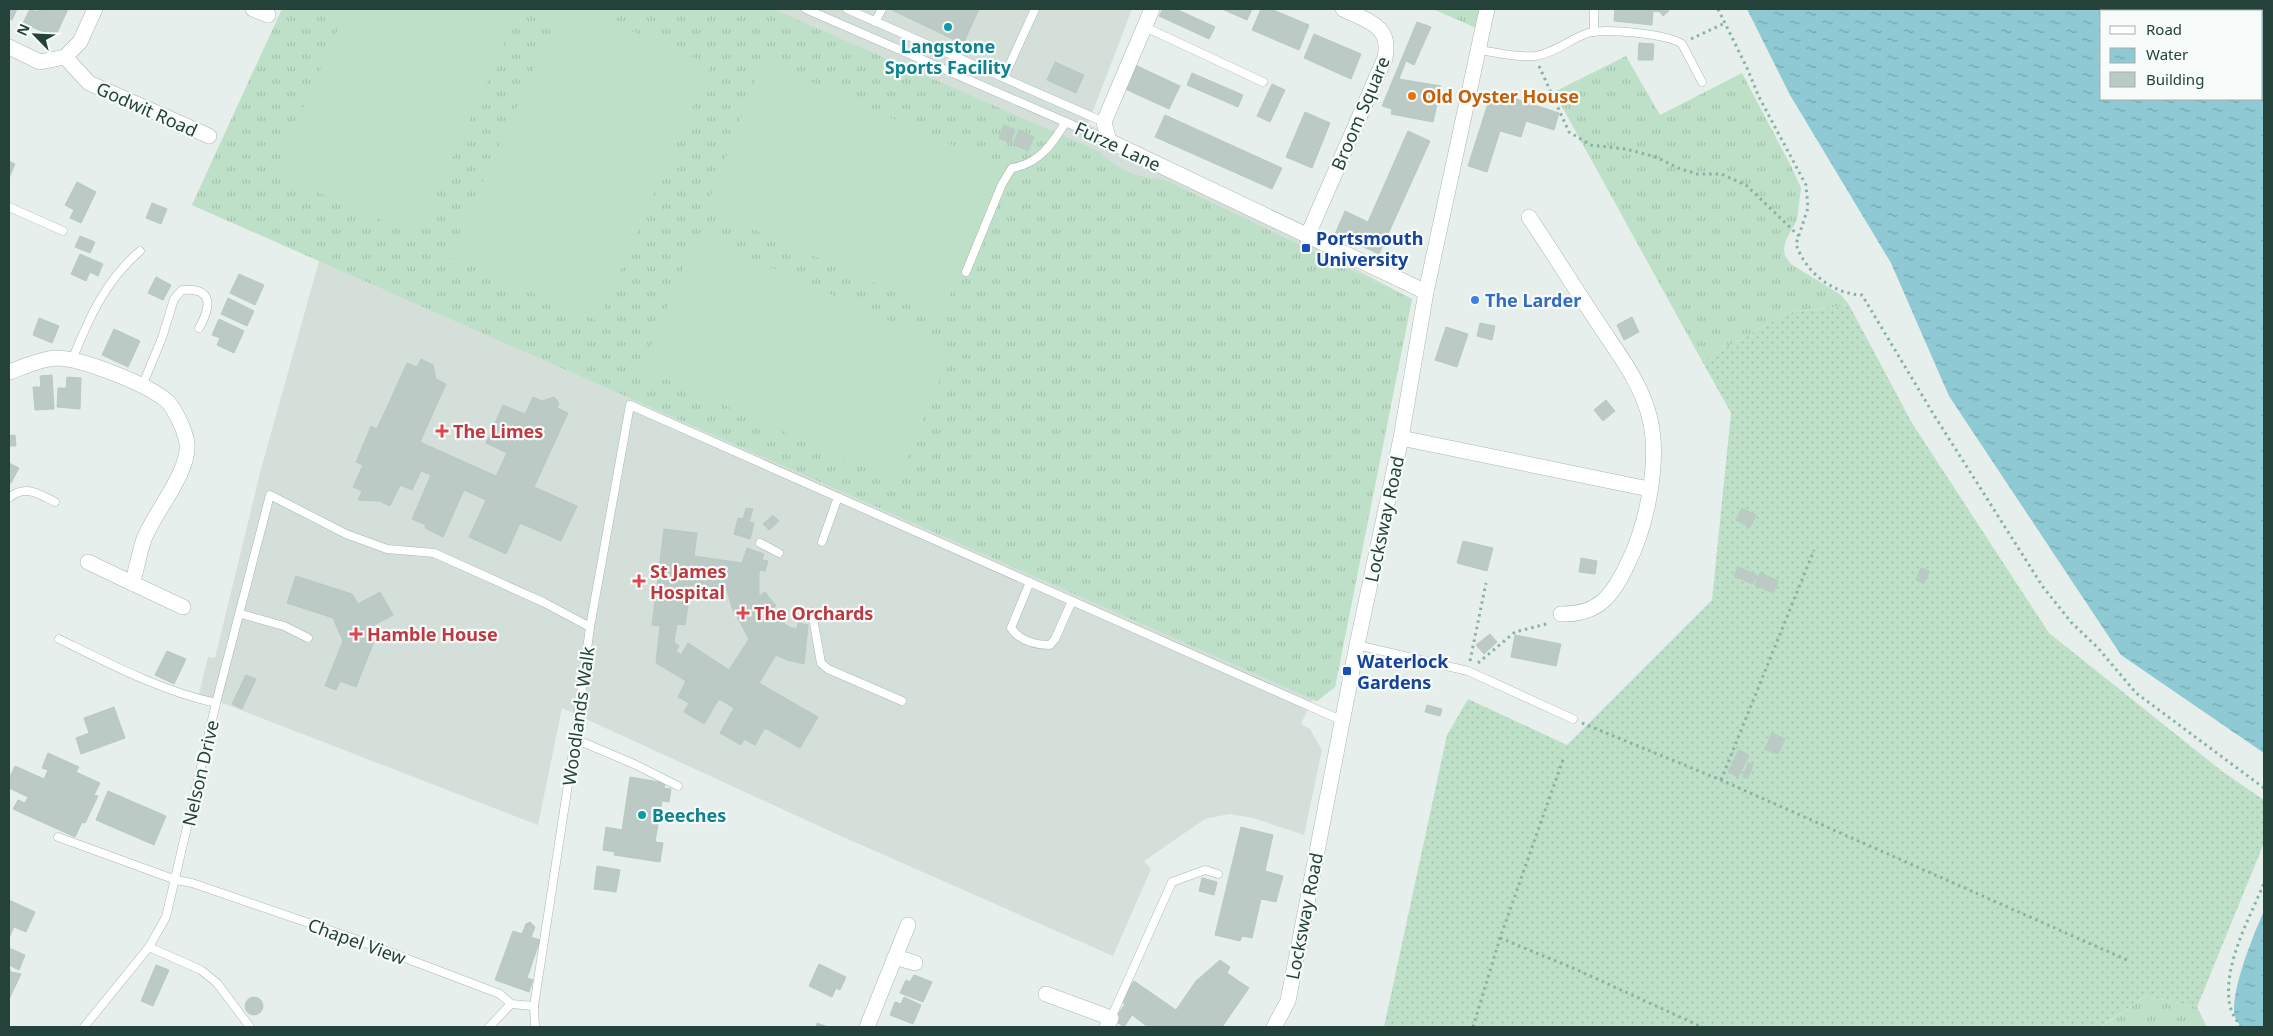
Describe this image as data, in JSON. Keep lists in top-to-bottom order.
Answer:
{
  "streets": {
    "street": [
      "Godwit Road",
      "Broom Square",
      "Furze Lane",
      "Locksway Road"
    ],
    "lane": ["Woodlands Walk", "Nelson Drive", "Chapel View"]
  },
  "crossings": [
    ["Broom Square", "Furze Lane"],
    ["Furze Lane", "Locksway Road"],
    ["Woodlands Walk", "Nelson Drive"],
    ["Woodlands Walk", "Chapel View"],
    ["Nelson Drive", "Chapel View"]
  ],
  "places": {
    "other": [
      "Langstone Sports Facility",
      "Old Oyster House",
      "The Larder",
      "Beeches"
    ],
    "transit": ["Portsmouth University", "Waterlock Gardens"],
    "health": [
      "The Limes",
      "St James Hospital",
      "The Orchards",
      "Hamble House"
    ]
  },
  "legend": ["Road", "Water", "Building"],
  "north": "top left"
}
